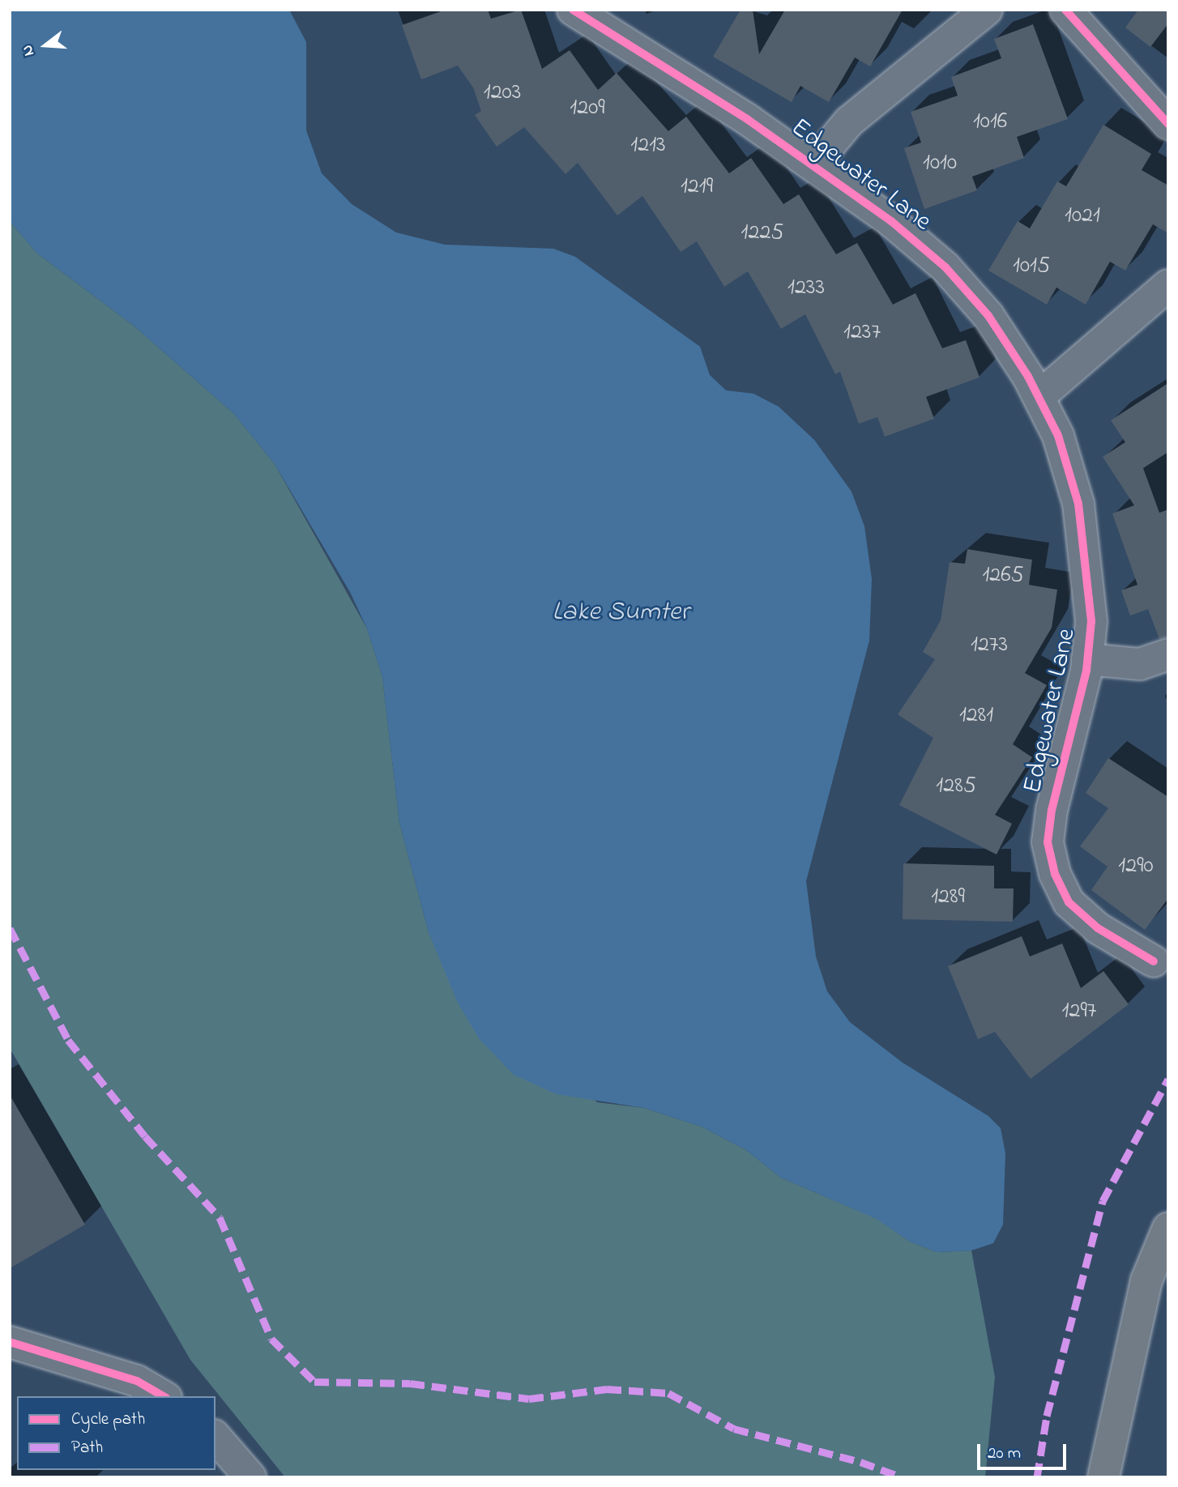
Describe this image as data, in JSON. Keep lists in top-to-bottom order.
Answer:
{
  "streets": {
    "street": ["Edgewater Lane"]
  },
  "water": ["Lake Sumter"],
  "house_numbers": [
    "1203",
    "1209",
    "1016",
    "1213",
    "1010",
    "1219",
    "1021",
    "1225",
    "1015",
    "1233",
    "1237",
    "1265",
    "1273",
    "1281",
    "1285",
    "1290",
    "1289",
    "1297"
  ],
  "legend": ["Cycle path", "Path"],
  "scale_bar": "20 m",
  "north": "left"
}
